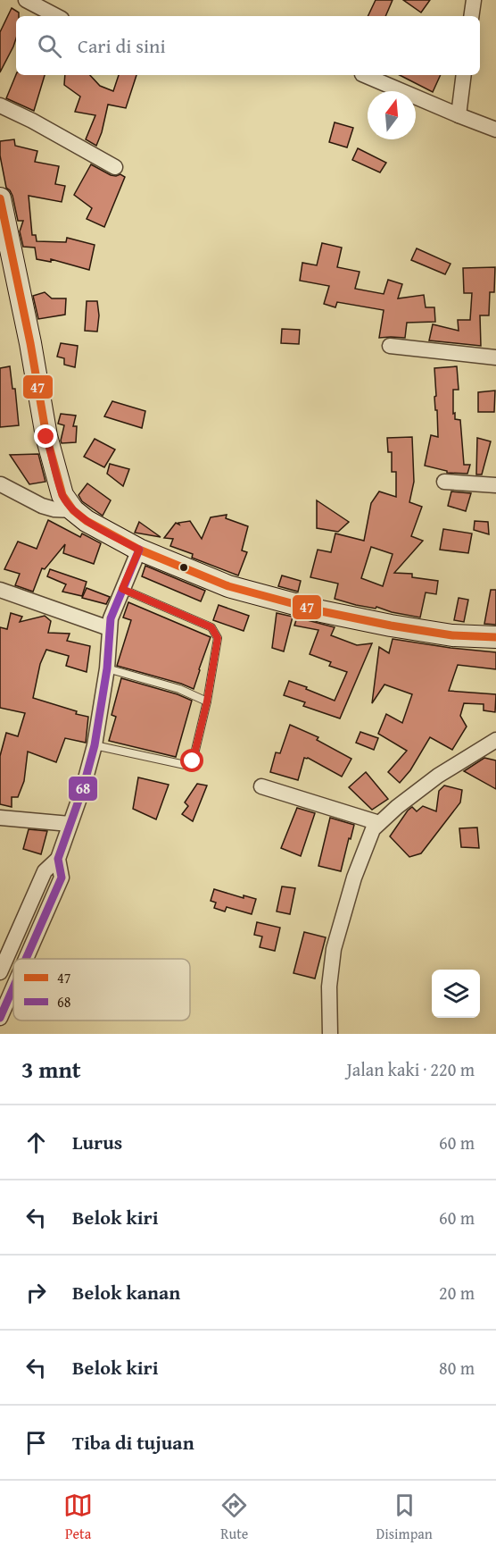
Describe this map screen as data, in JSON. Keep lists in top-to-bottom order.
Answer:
{
  "lines": ["transit line 47", "transit line 68"],
  "legend": ["47", "68"],
  "north": "top",
  "page": {
    "search": "Cari di sini",
    "heading": ["3 mnt", "Jalan kaki · 220 m"],
    "list": [
      ["Lurus", "60 m"],
      ["Belok kiri", "60 m"],
      ["Belok kanan", "20 m"],
      ["Belok kiri", "80 m"],
      "Tiba di tujuan"
    ],
    "nav": ["Peta", "Rute", "Disimpan"]
  }
}
